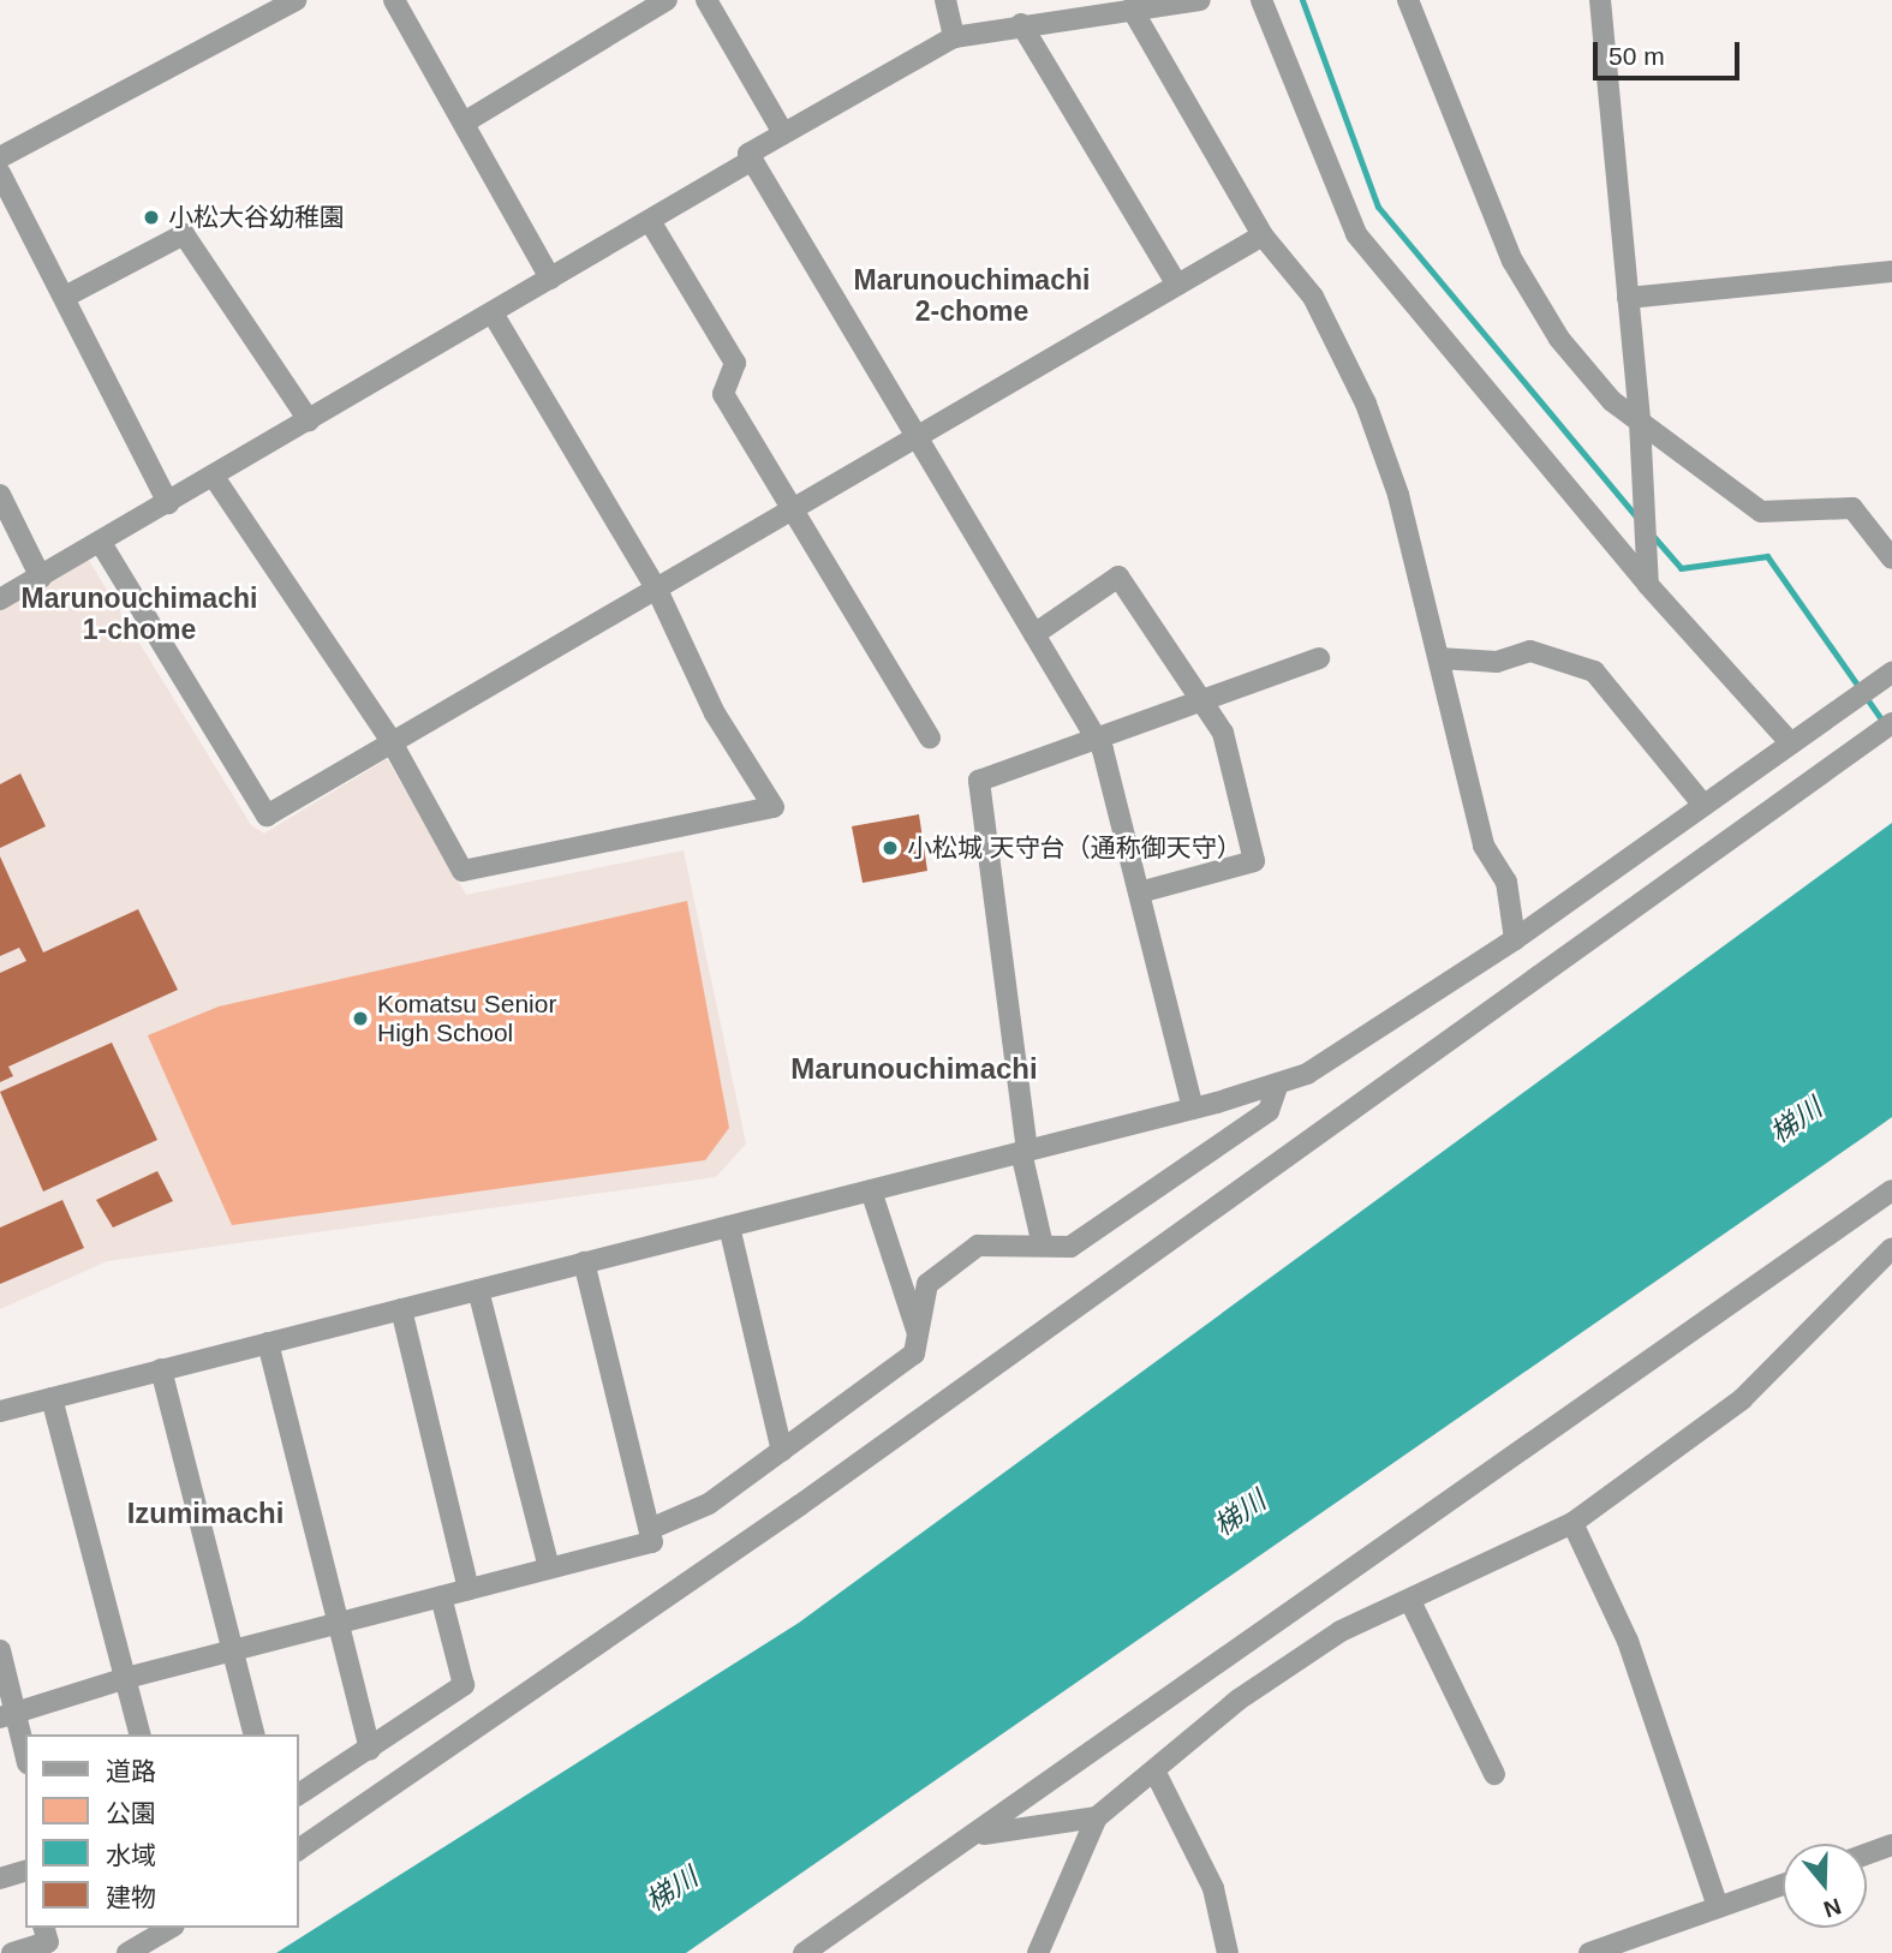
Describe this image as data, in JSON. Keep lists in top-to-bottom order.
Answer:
{
  "districts": [
    "Marunouchimachi 2-chome",
    "Marunouchimachi 1-chome",
    "Marunouchimachi",
    "Izumimachi"
  ],
  "water": ["梯川"],
  "places": ["小松大谷幼稚園", "小松城 天守台（通称御天守）", "Komatsu Senior High School"],
  "legend": [
    "道路",
    "公園",
    "水域",
    "建物"
  ],
  "scale_bar": "50 m",
  "north": "bottom"
}
